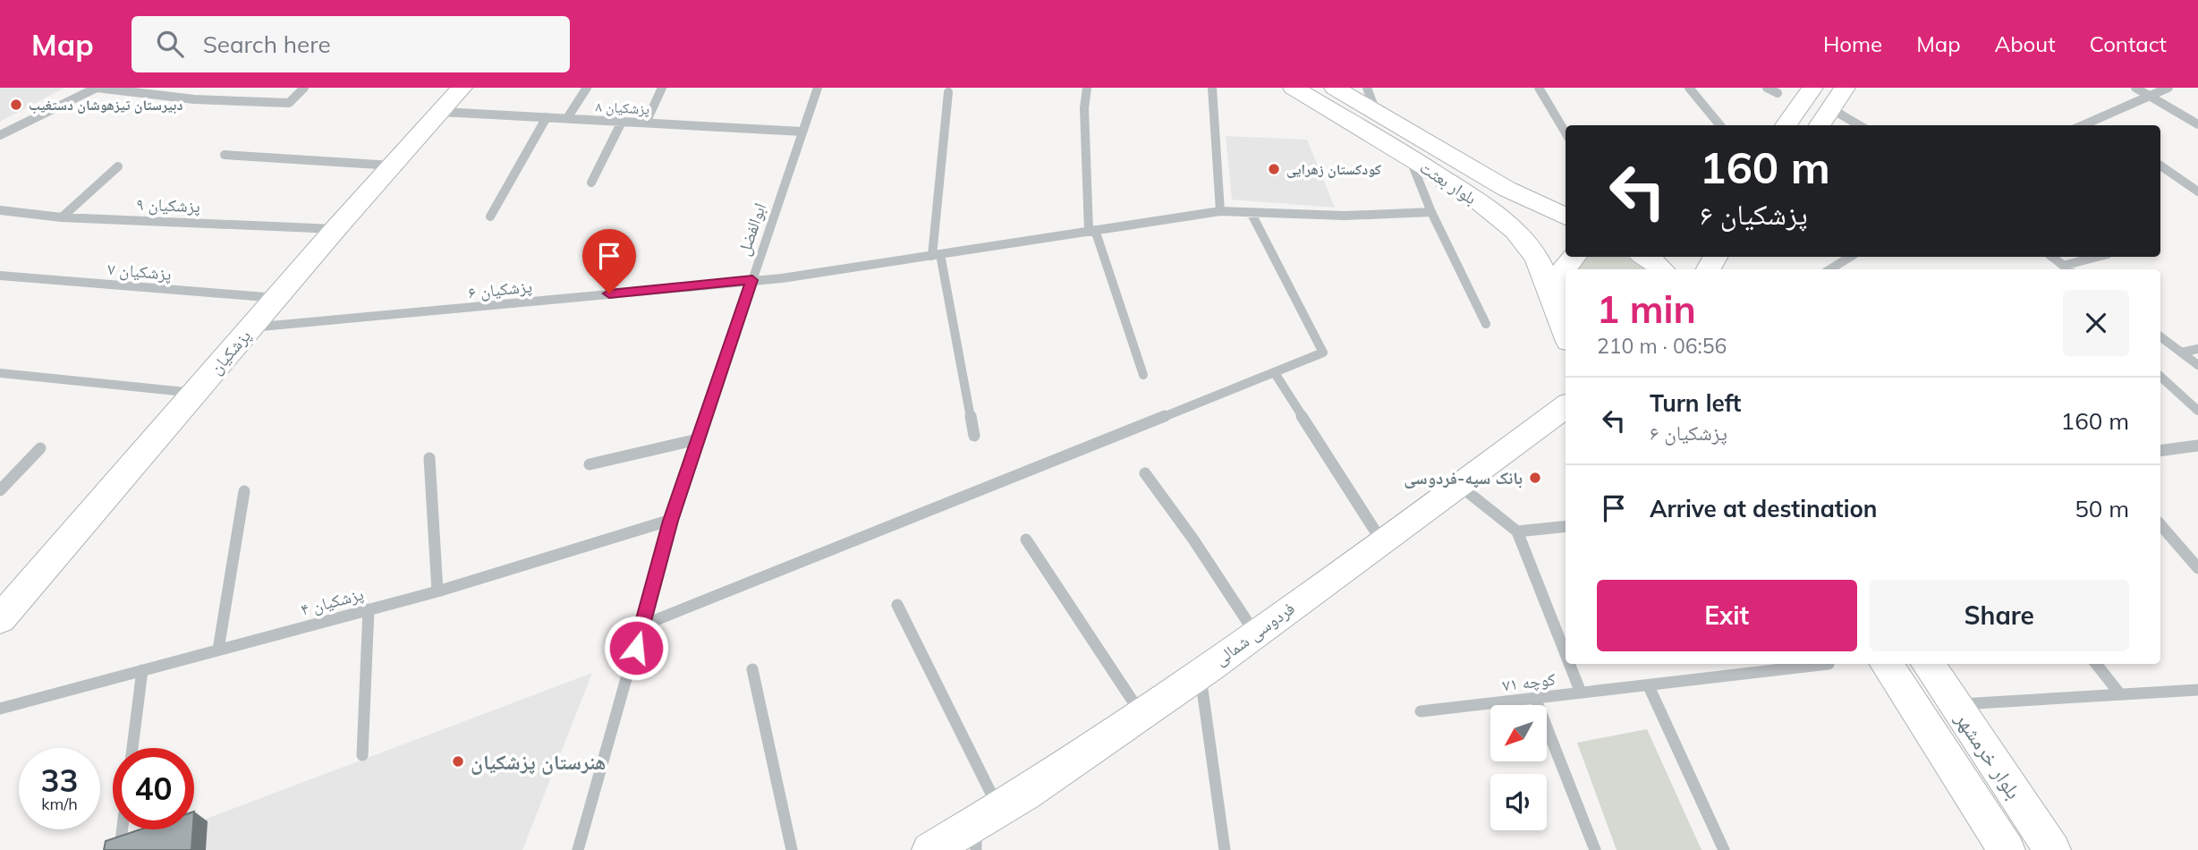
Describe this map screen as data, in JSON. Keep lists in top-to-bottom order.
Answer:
{
  "streets": {
    "main road": [
      "بلوار بعثت",
      "پزشکیان",
      "فردوسی شمالی",
      "بلوار خرمشهر"
    ],
    "street": [
      "پزشکیان ۸",
      "پزشکیان ۹",
      "ابوالفضل",
      "پزشکیان ۷",
      "پزشکیان ۶",
      "پزشکیان ۴",
      "کوچه ۷۱"
    ]
  },
  "crossings": [
    ["پزشکیان ۸", "ابوالفضل"],
    ["پزشکیان ۸", "پزشکیان"],
    ["پزشکیان ۹", "پزشکیان"],
    ["ابوالفضل", "پزشکیان ۶"],
    ["ابوالفضل", "پزشکیان ۴"],
    ["پزشکیان ۷", "پزشکیان"],
    ["پزشکیان ۶", "پزشکیان"]
  ],
  "places": [
    "دبیرستان تیزهوشان دستغيب",
    "کودکستان زهرایی",
    "بانک سپه-فردوسی",
    "هنرستان پزشکیان"
  ],
  "north": "bottom left",
  "page": {
    "header": "Map",
    "search": "Search here",
    "nav": [
      "Home",
      "Map",
      "About",
      "Contact"
    ],
    "turn": ["160 m", "پزشکیان ۶"],
    "heading": ["1 min", "210 m · 06:56"],
    "list": [
      {
        "name": "Turn left",
        "note": "پزشکیان ۶",
        "value": "160 m"
      },
      {
        "name": "Arrive at destination",
        "value": "50 m"
      }
    ],
    "buttons": ["Exit", "Share"],
    "speed": "33 km/h",
    "limit": "40"
  }
}
